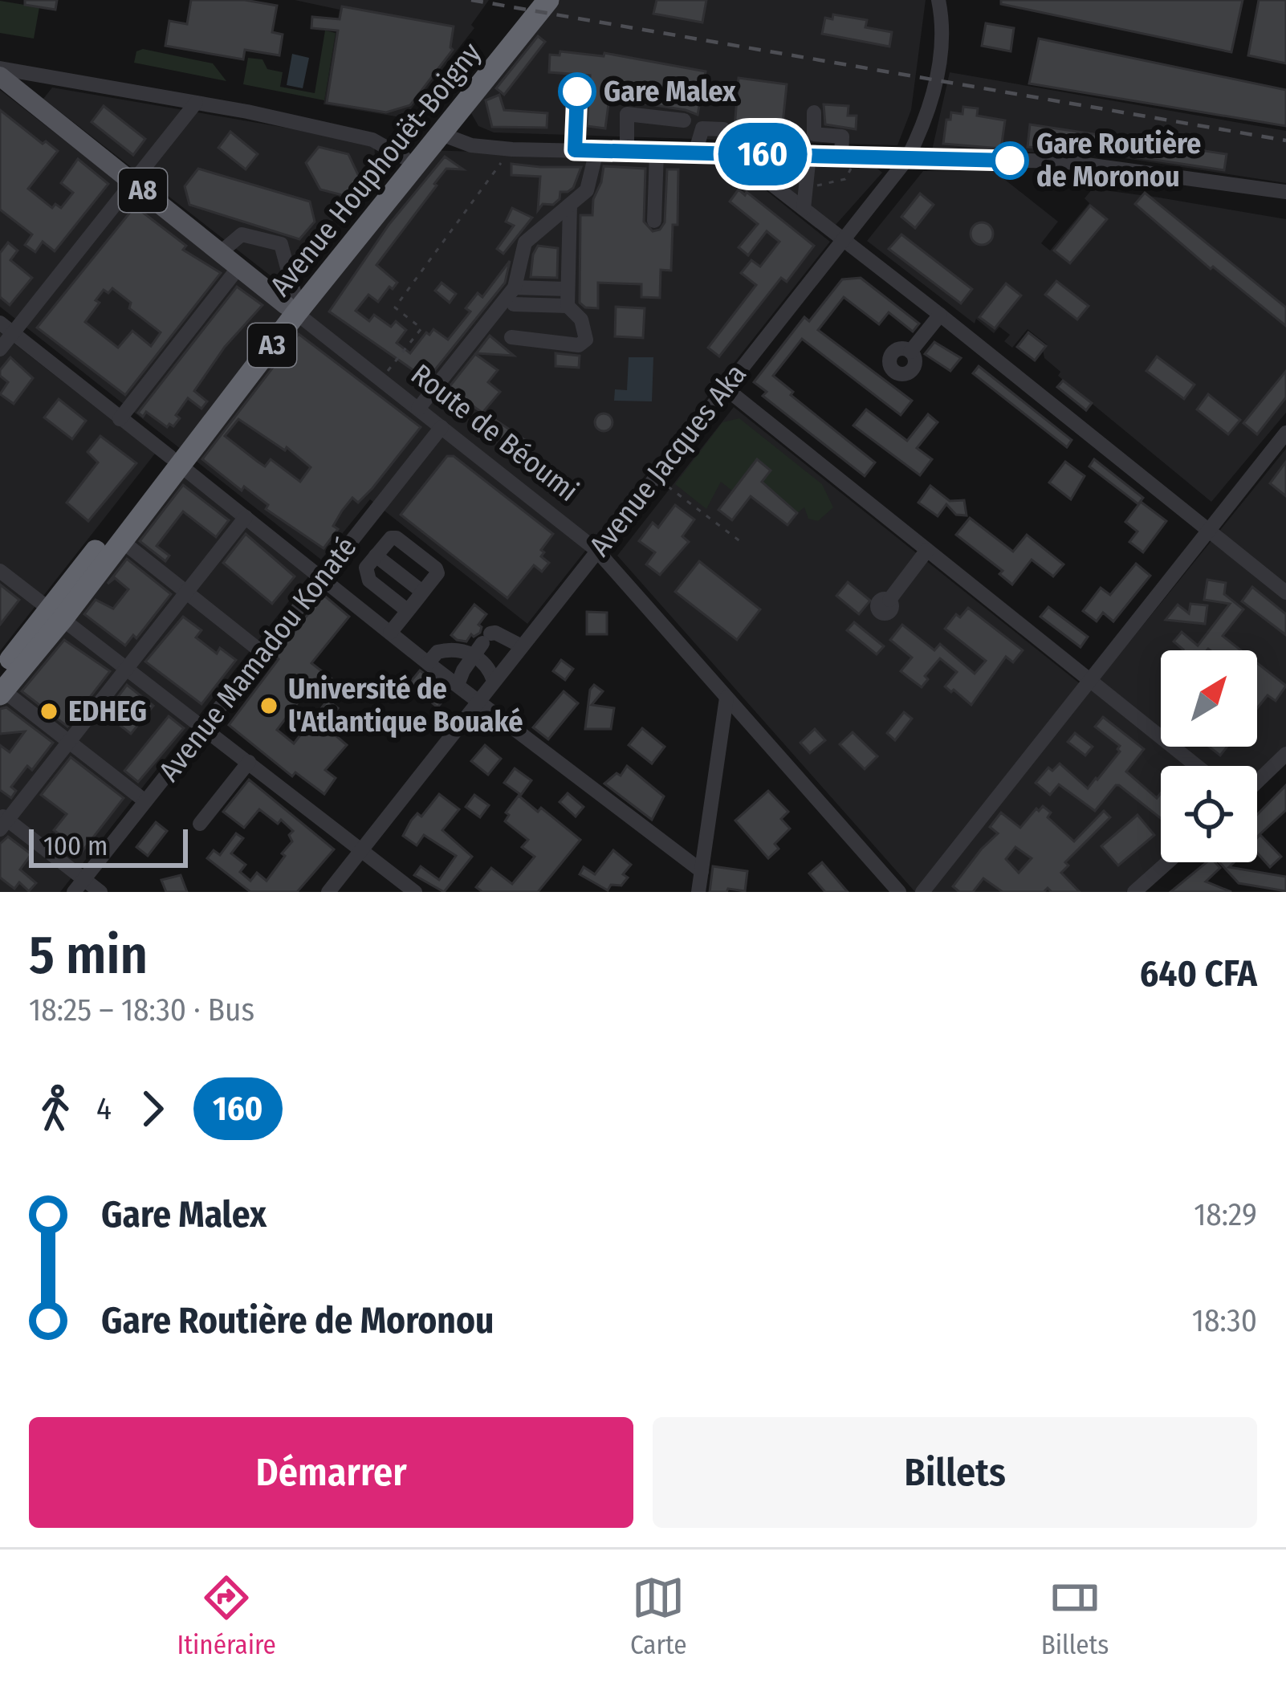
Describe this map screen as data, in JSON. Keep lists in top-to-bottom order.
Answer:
{
  "streets": {
    "highway": ["Avenue Houphouët-Boigny", "A3"],
    "main road": ["A8", "Route de Béoumi"],
    "street": ["Avenue Jacques Aka", "Avenue Mamadou Konaté"]
  },
  "crossings": [
    ["Avenue Houphouët-Boigny", "Route de Béoumi"],
    ["Route de Béoumi", "Avenue Jacques Aka"],
    ["Route de Béoumi", "Avenue Mamadou Konaté"]
  ],
  "places": [
    "Gare Malex",
    "Gare Routière de Moronou",
    "Université de l'Atlantique Bouaké",
    "EDHEG"
  ],
  "lines": ["bus line 160"],
  "scale_bar": "100 m",
  "north": "top right",
  "page": {
    "on_map": "160",
    "scale": "100 m",
    "heading": ["5 min", "18:25 – 18:30 · Bus", "640 CFA"],
    "legs": ["4", "160"],
    "list": [
      {
        "name": "Gare Malex",
        "value": "18:29"
      },
      {
        "name": "Gare Routière de Moronou",
        "value": "18:30"
      }
    ],
    "buttons": ["Démarrer", "Billets"],
    "tabs": ["Itinéraire", "Carte", "Billets"]
  }
}
